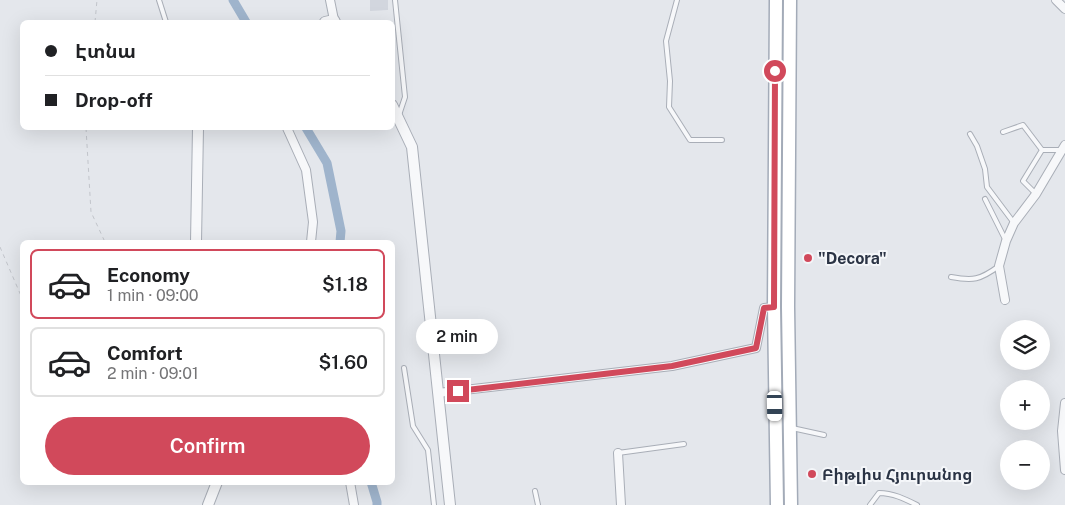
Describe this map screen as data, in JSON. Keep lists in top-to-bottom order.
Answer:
{
  "places": ["\"Decora\"", "Բիթլիս Հյուրանոց"],
  "page": {
    "banner": ["Էտնա", "Drop-off"],
    "list": [
      {
        "name": "Economy",
        "note": "1 min · 09:00",
        "value": "$1.18"
      },
      {
        "name": "Comfort",
        "note": "2 min · 09:01",
        "value": "$1.60"
      }
    ],
    "bubble": "2 min",
    "map_buttons": ["+", "−"],
    "buttons": "Confirm"
  }
}
